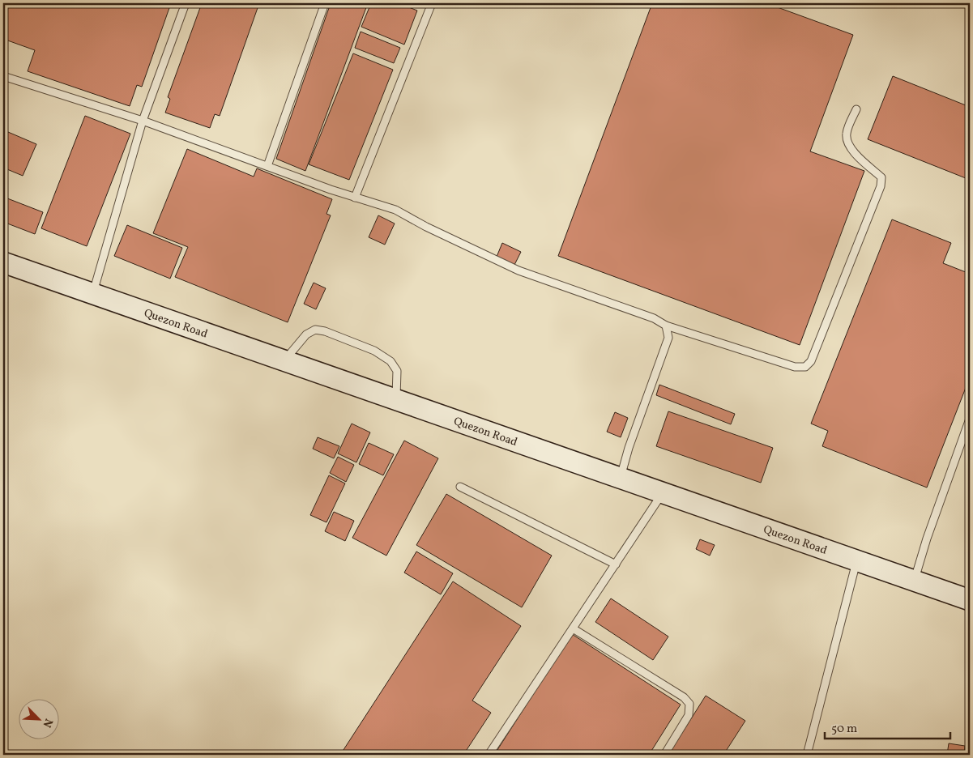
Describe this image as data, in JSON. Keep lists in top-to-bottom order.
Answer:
{
  "streets": {
    "main road": ["Quezon Road"]
  },
  "scale_bar": "50 m",
  "north": "bottom right"
}
